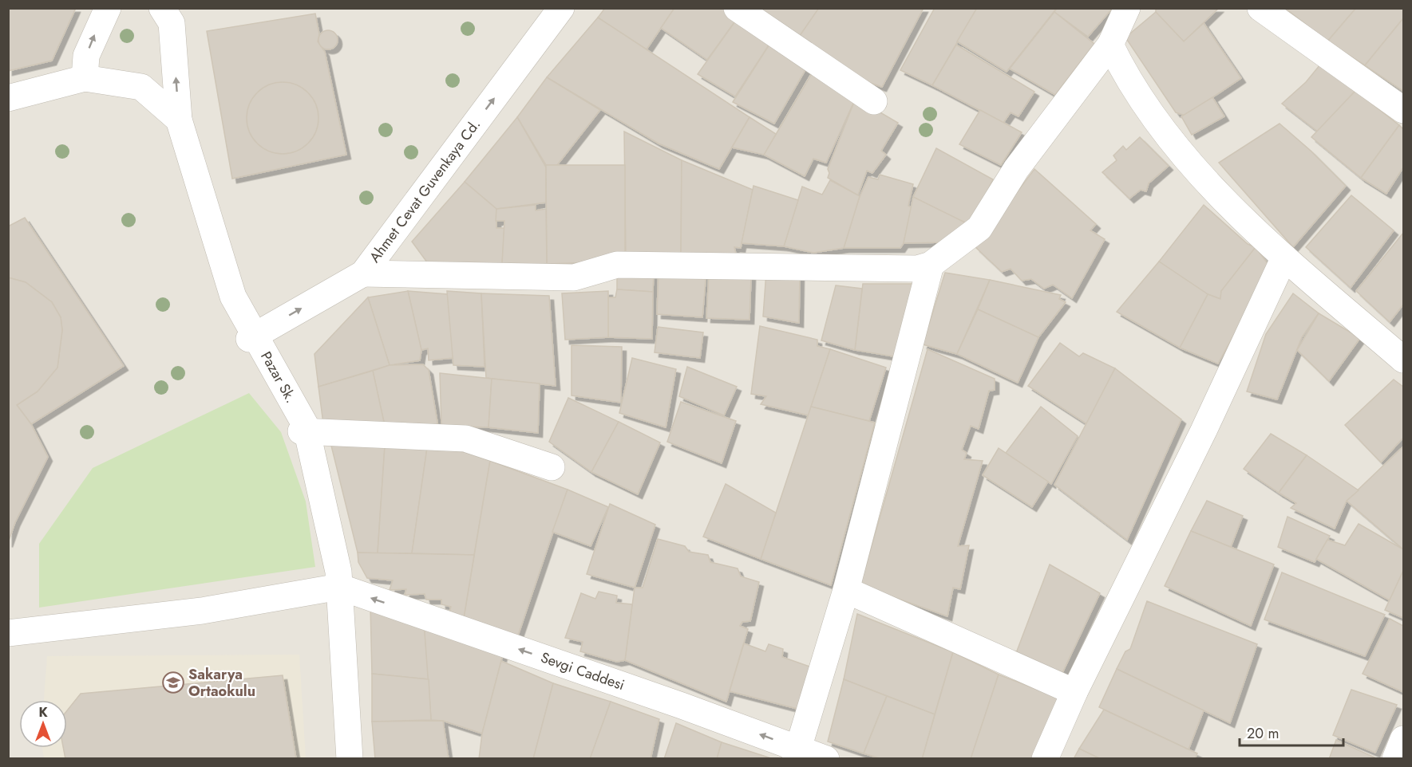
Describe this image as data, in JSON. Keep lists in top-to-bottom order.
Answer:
{
  "streets": {
    "street": ["Ahmet Cevat Guvenkaya Cd.", "Pazar Sk.", "Sevgi Caddesi"]
  },
  "crossings": [
    ["Ahmet Cevat Guvenkaya Cd.", "Pazar Sk."],
    ["Pazar Sk.", "Sevgi Caddesi"]
  ],
  "one_way": ["Ahmet Cevat Guvenkaya Cd."],
  "places": {
    "school or university": ["Sakarya Ortaokulu"]
  },
  "scale_bar": "20 m",
  "north": "top"
}
